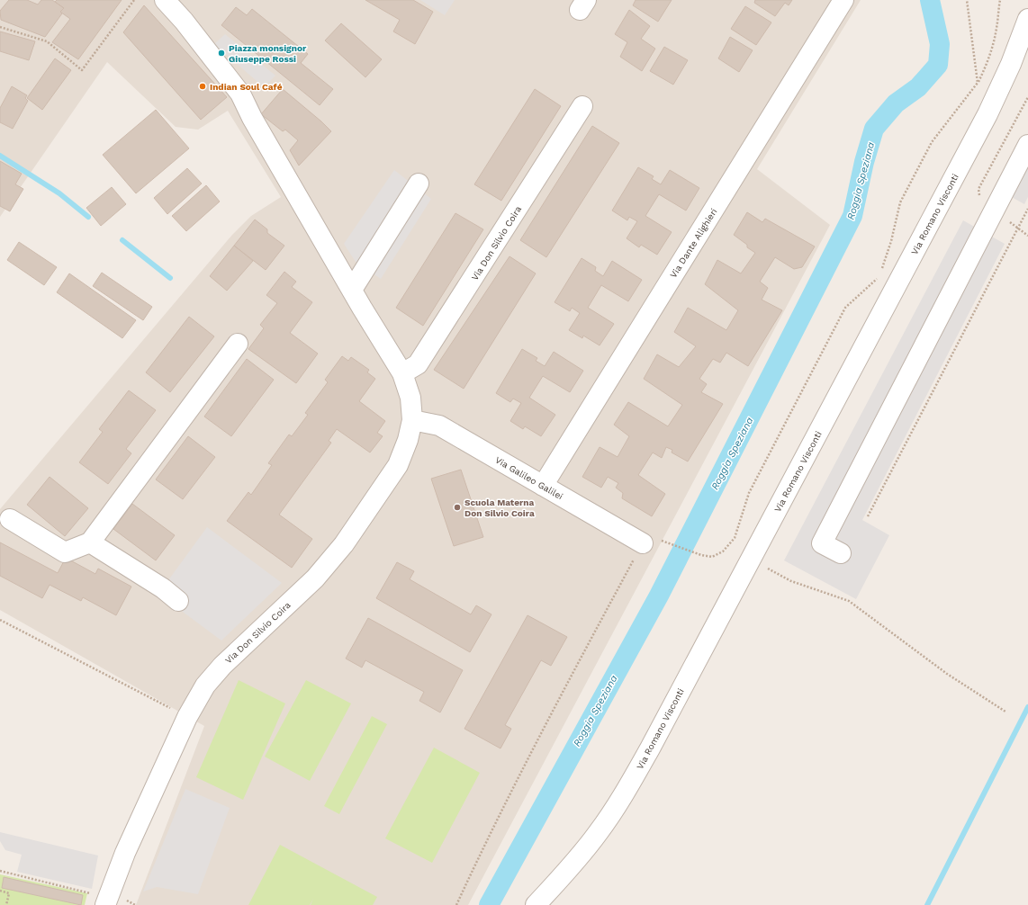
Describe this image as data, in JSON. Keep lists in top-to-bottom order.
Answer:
{
  "streets": {
    "street": [
      "Via Romano Visconti",
      "Via Don Silvio Coira",
      "Via Dante Alighieri",
      "Via Galileo Galilei"
    ]
  },
  "crossings": [
    ["Via Don Silvio Coira", "Via Galileo Galilei"],
    ["Via Dante Alighieri", "Via Galileo Galilei"]
  ],
  "water": ["Roggia Speziana"],
  "places": ["Piazza monsignor Giuseppe Rossi", "Indian Soul Café", "Scuola Materna Don Silvio Coira"]
}
